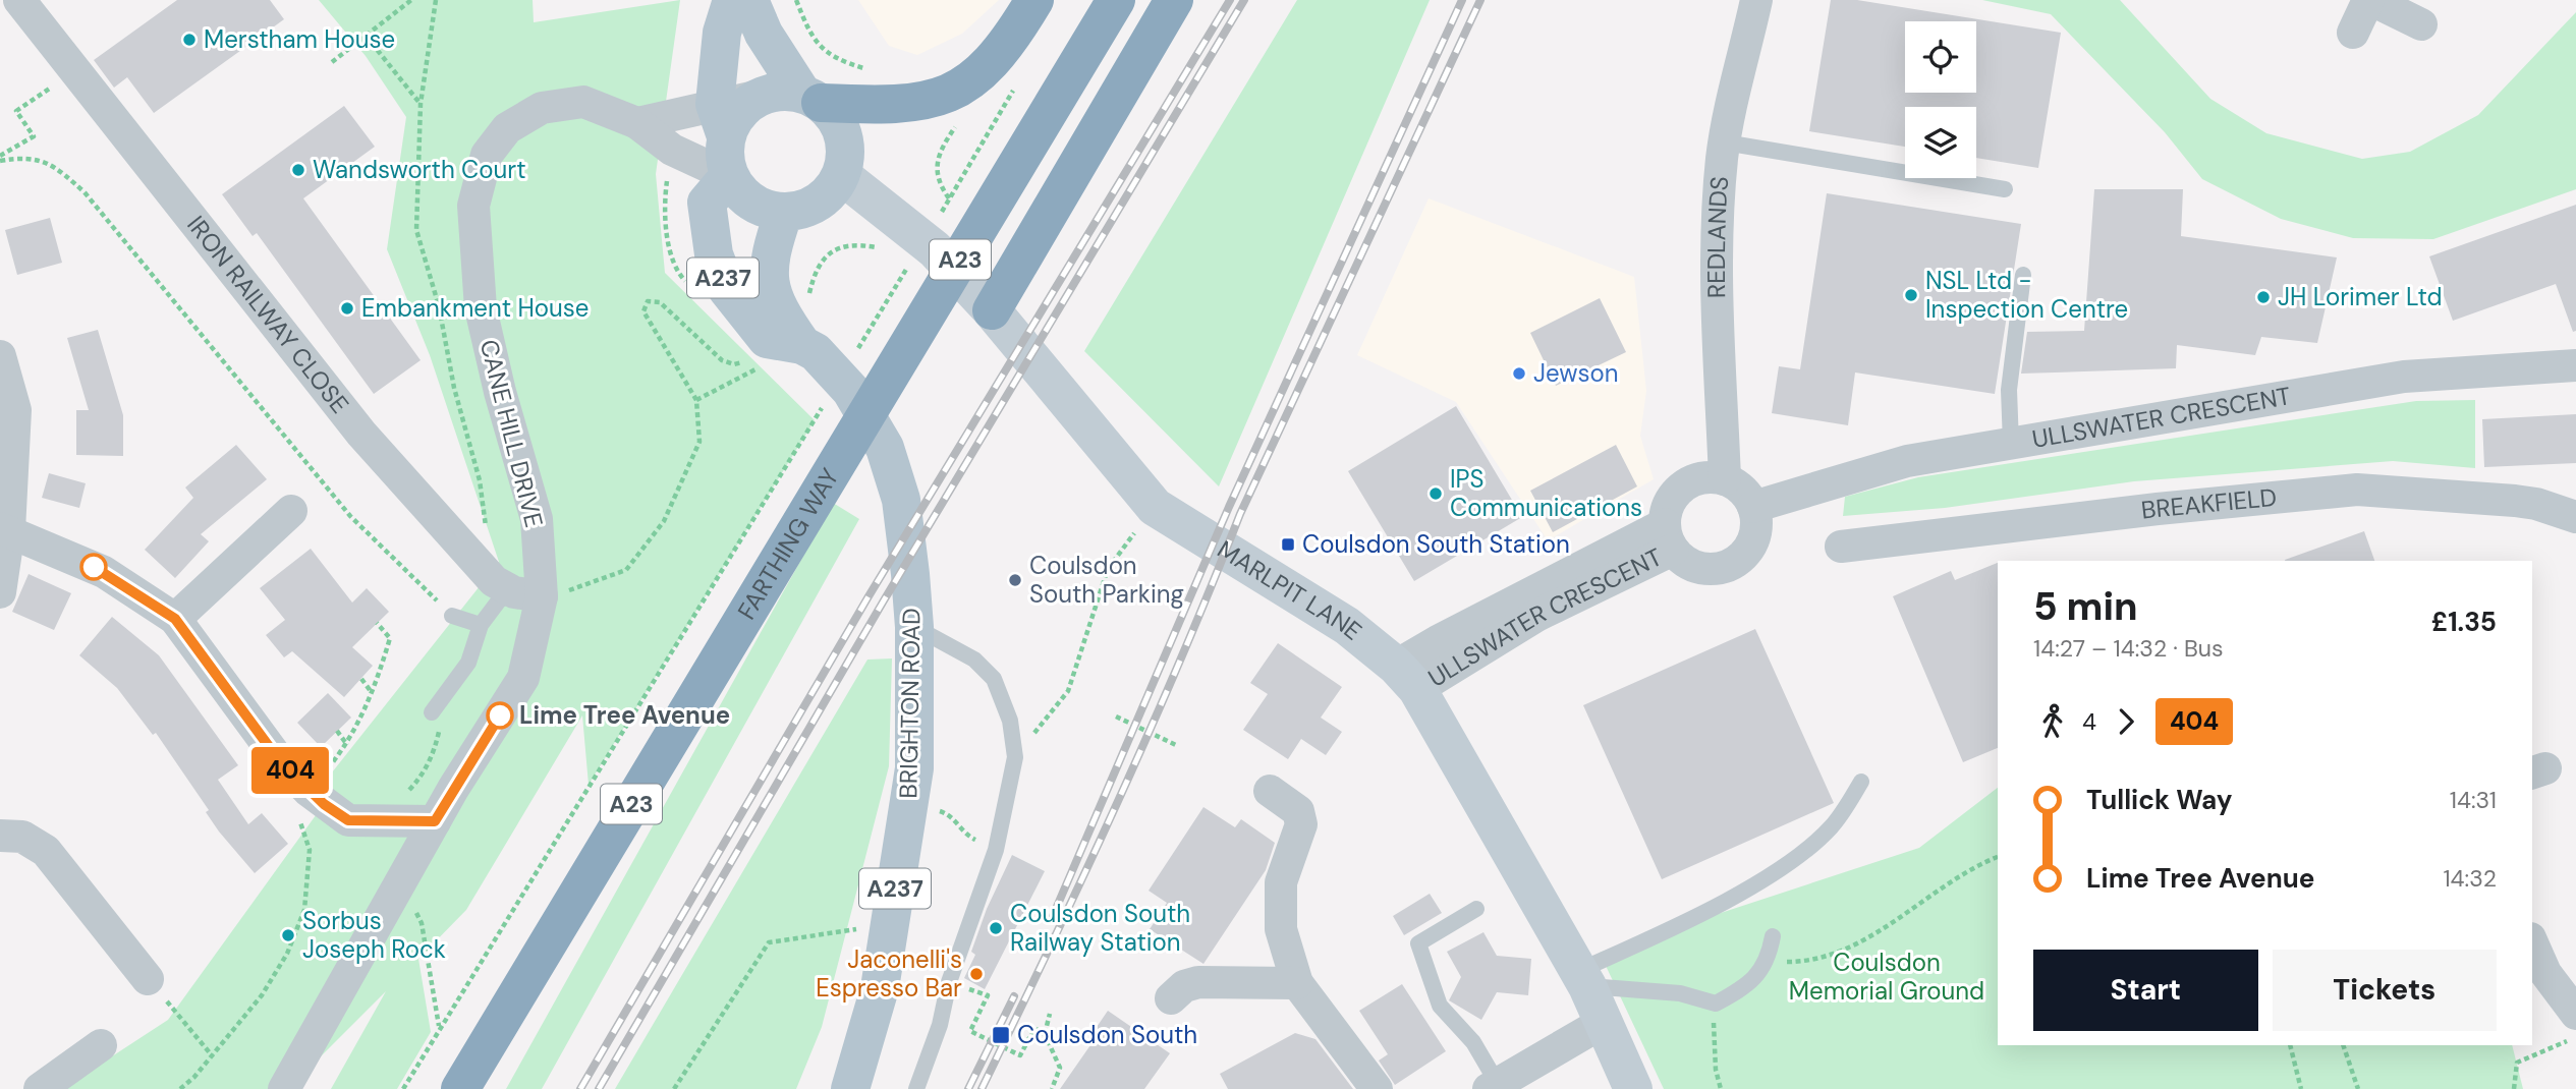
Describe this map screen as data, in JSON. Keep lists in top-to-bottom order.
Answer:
{
  "streets": {
    "highway": ["A23", "FARTHING WAY"],
    "main road": ["A237", "MARLPIT LANE", "BRIGHTON ROAD"],
    "street": [
      "REDLANDS",
      "IRON RAILWAY CLOSE",
      "ULLSWATER CRESCENT",
      "CANE HILL DRIVE",
      "BREAKFIELD"
    ]
  },
  "crossings": [
    ["REDLANDS", "ULLSWATER CRESCENT"],
    ["A23", "MARLPIT LANE"],
    ["IRON RAILWAY CLOSE", "CANE HILL DRIVE"],
    ["ULLSWATER CRESCENT", "MARLPIT LANE"],
    ["CANE HILL DRIVE", "MARLPIT LANE"],
    ["CANE HILL DRIVE", "BRIGHTON ROAD"],
    ["MARLPIT LANE", "BRIGHTON ROAD"]
  ],
  "parks": ["Coulsdon Memorial Ground"],
  "places": {
    "other": [
      "Merstham House",
      "Wandsworth Court",
      "NSL Ltd - Inspection Centre",
      "JH Lorimer Ltd",
      "Embankment House",
      "Jewson",
      "IPS Communications",
      "Coulsdon South Parking",
      "Lime Tree Avenue",
      "Coulsdon South Railway Station",
      "Sorbus Joseph Rock",
      "Jaconelli's Espresso Bar"
    ],
    "transit": ["Coulsdon South Station", "Coulsdon South"]
  },
  "lines": ["bus line 404"],
  "page": {
    "on_map": "404",
    "heading": ["5 min", "14:27 – 14:32 · Bus", "£1.35"],
    "legs": ["4", "404"],
    "list": [
      {
        "name": "Tullick Way",
        "value": "14:31"
      },
      {
        "name": "Lime Tree Avenue",
        "value": "14:32"
      }
    ],
    "buttons": ["Start", "Tickets"]
  }
}
